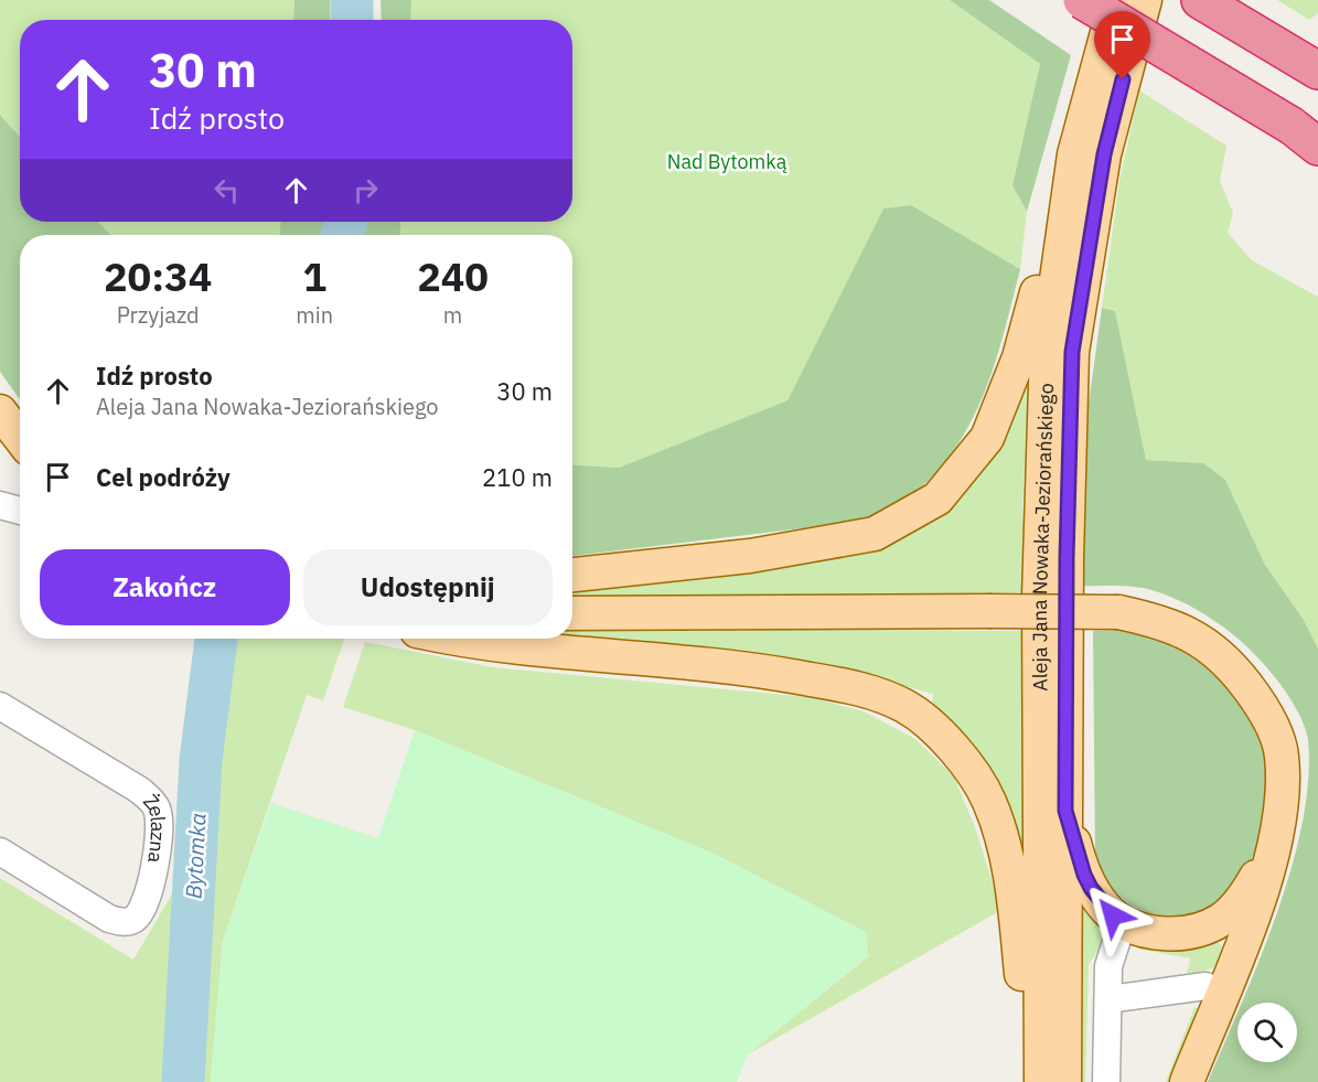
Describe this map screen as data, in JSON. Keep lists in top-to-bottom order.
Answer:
{
  "streets": {
    "main road": ["Aleja Jana Nowaka-Jeziorańskiego"],
    "street": ["Żelazna"]
  },
  "water": ["Bytomka"],
  "parks": ["Nad Bytomką"],
  "page": {
    "turn": ["30 m", "Idź prosto"],
    "eta": [
      "20:34",
      "Przyjazd",
      "1",
      "min",
      "240",
      "m"
    ],
    "list": [
      {
        "name": "Idź prosto",
        "note": "Aleja Jana Nowaka-Jeziorańskiego",
        "value": "30 m"
      },
      {
        "name": "Cel podróży",
        "value": "210 m"
      }
    ],
    "buttons": ["Zakończ", "Udostępnij"]
  }
}
